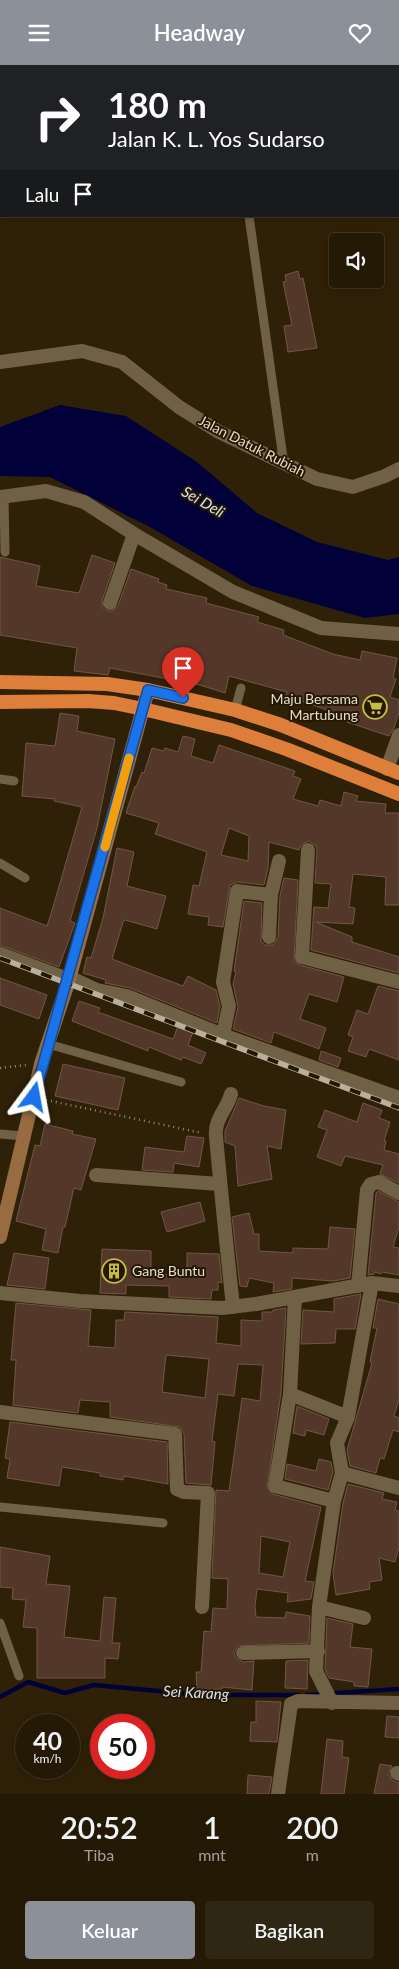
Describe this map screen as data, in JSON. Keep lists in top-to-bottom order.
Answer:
{
  "streets": {
    "street": ["Jalan Datuk Rubiah"]
  },
  "water": ["Sei Deli", "Sei Karang"],
  "places": {
    "supermarket": ["Maju Bersama Martubung"],
    "building": ["Gang Buntu"]
  },
  "page": {
    "header": "Headway",
    "turn": ["180 m", "Jalan K. L. Yos Sudarso"],
    "then": "Lalu",
    "speed": "40 km/h",
    "limit": "50",
    "eta": [
      "20:52",
      "Tiba",
      "1",
      "mnt",
      "200",
      "m"
    ],
    "buttons": ["Keluar", "Bagikan"]
  }
}
